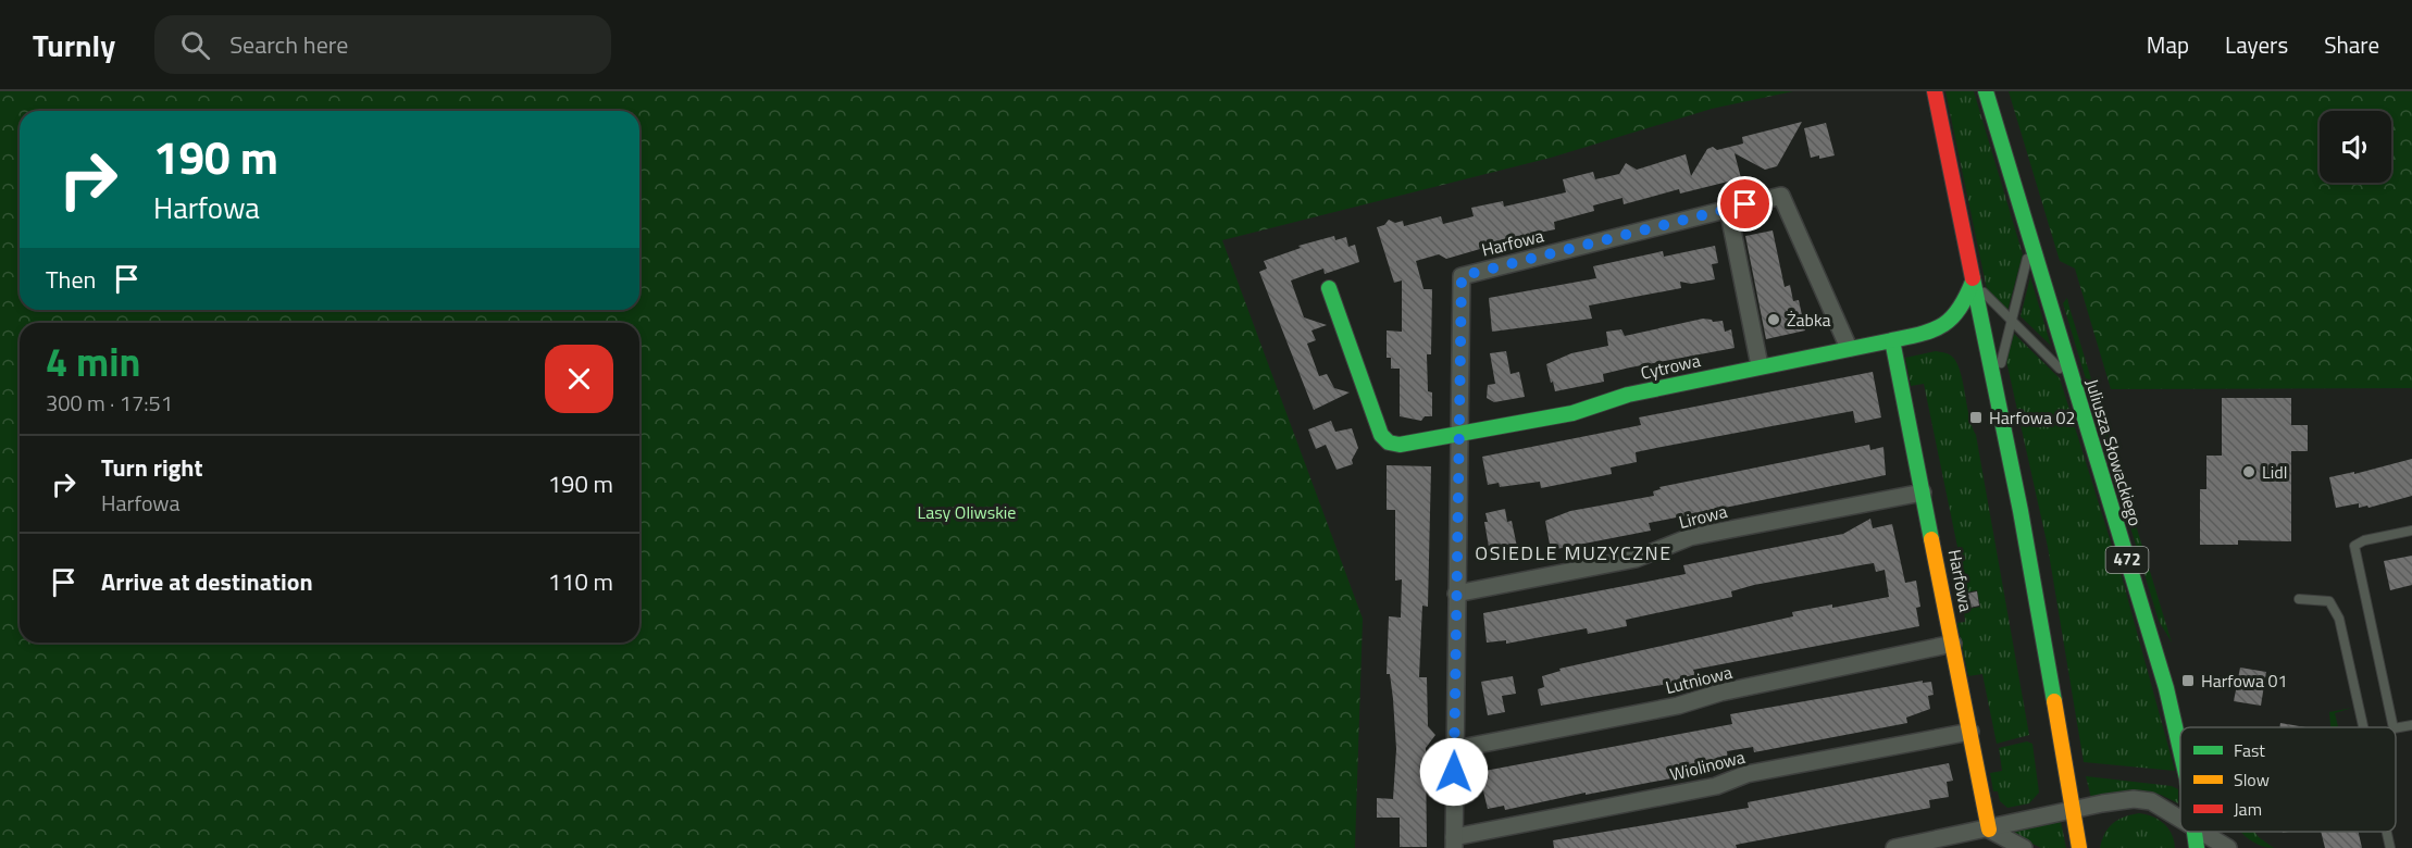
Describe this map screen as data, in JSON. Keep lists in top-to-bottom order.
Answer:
{
  "streets": {
    "main road": [
      "Harfowa",
      "Cytrowa",
      "Juliusza Słowackiego",
      "472"
    ],
    "street": ["Lirowa", "Lutniowa", "Wiolinowa"]
  },
  "crossings": [
    ["Harfowa", "Cytrowa"],
    ["Harfowa", "Lirowa"],
    ["Harfowa", "Lutniowa"],
    ["Harfowa", "Wiolinowa"]
  ],
  "districts": ["OSIEDLE MUZYCZNE"],
  "parks": ["Lasy Oliwskie"],
  "places": {
    "other": ["Żabka", "Lidl"],
    "transit": ["Harfowa 02", "Harfowa 01"]
  },
  "legend": ["Fast", "Slow", "Jam"],
  "page": {
    "header": "Turnly",
    "search": "Search here",
    "nav": ["Map", "Layers", "Share"],
    "turn": ["190 m", "Harfowa"],
    "then": "Then",
    "heading": ["4 min", "300 m · 17:51"],
    "list": [
      {
        "name": "Turn right",
        "note": "Harfowa",
        "value": "190 m"
      },
      {
        "name": "Arrive at destination",
        "value": "110 m"
      }
    ]
  }
}
